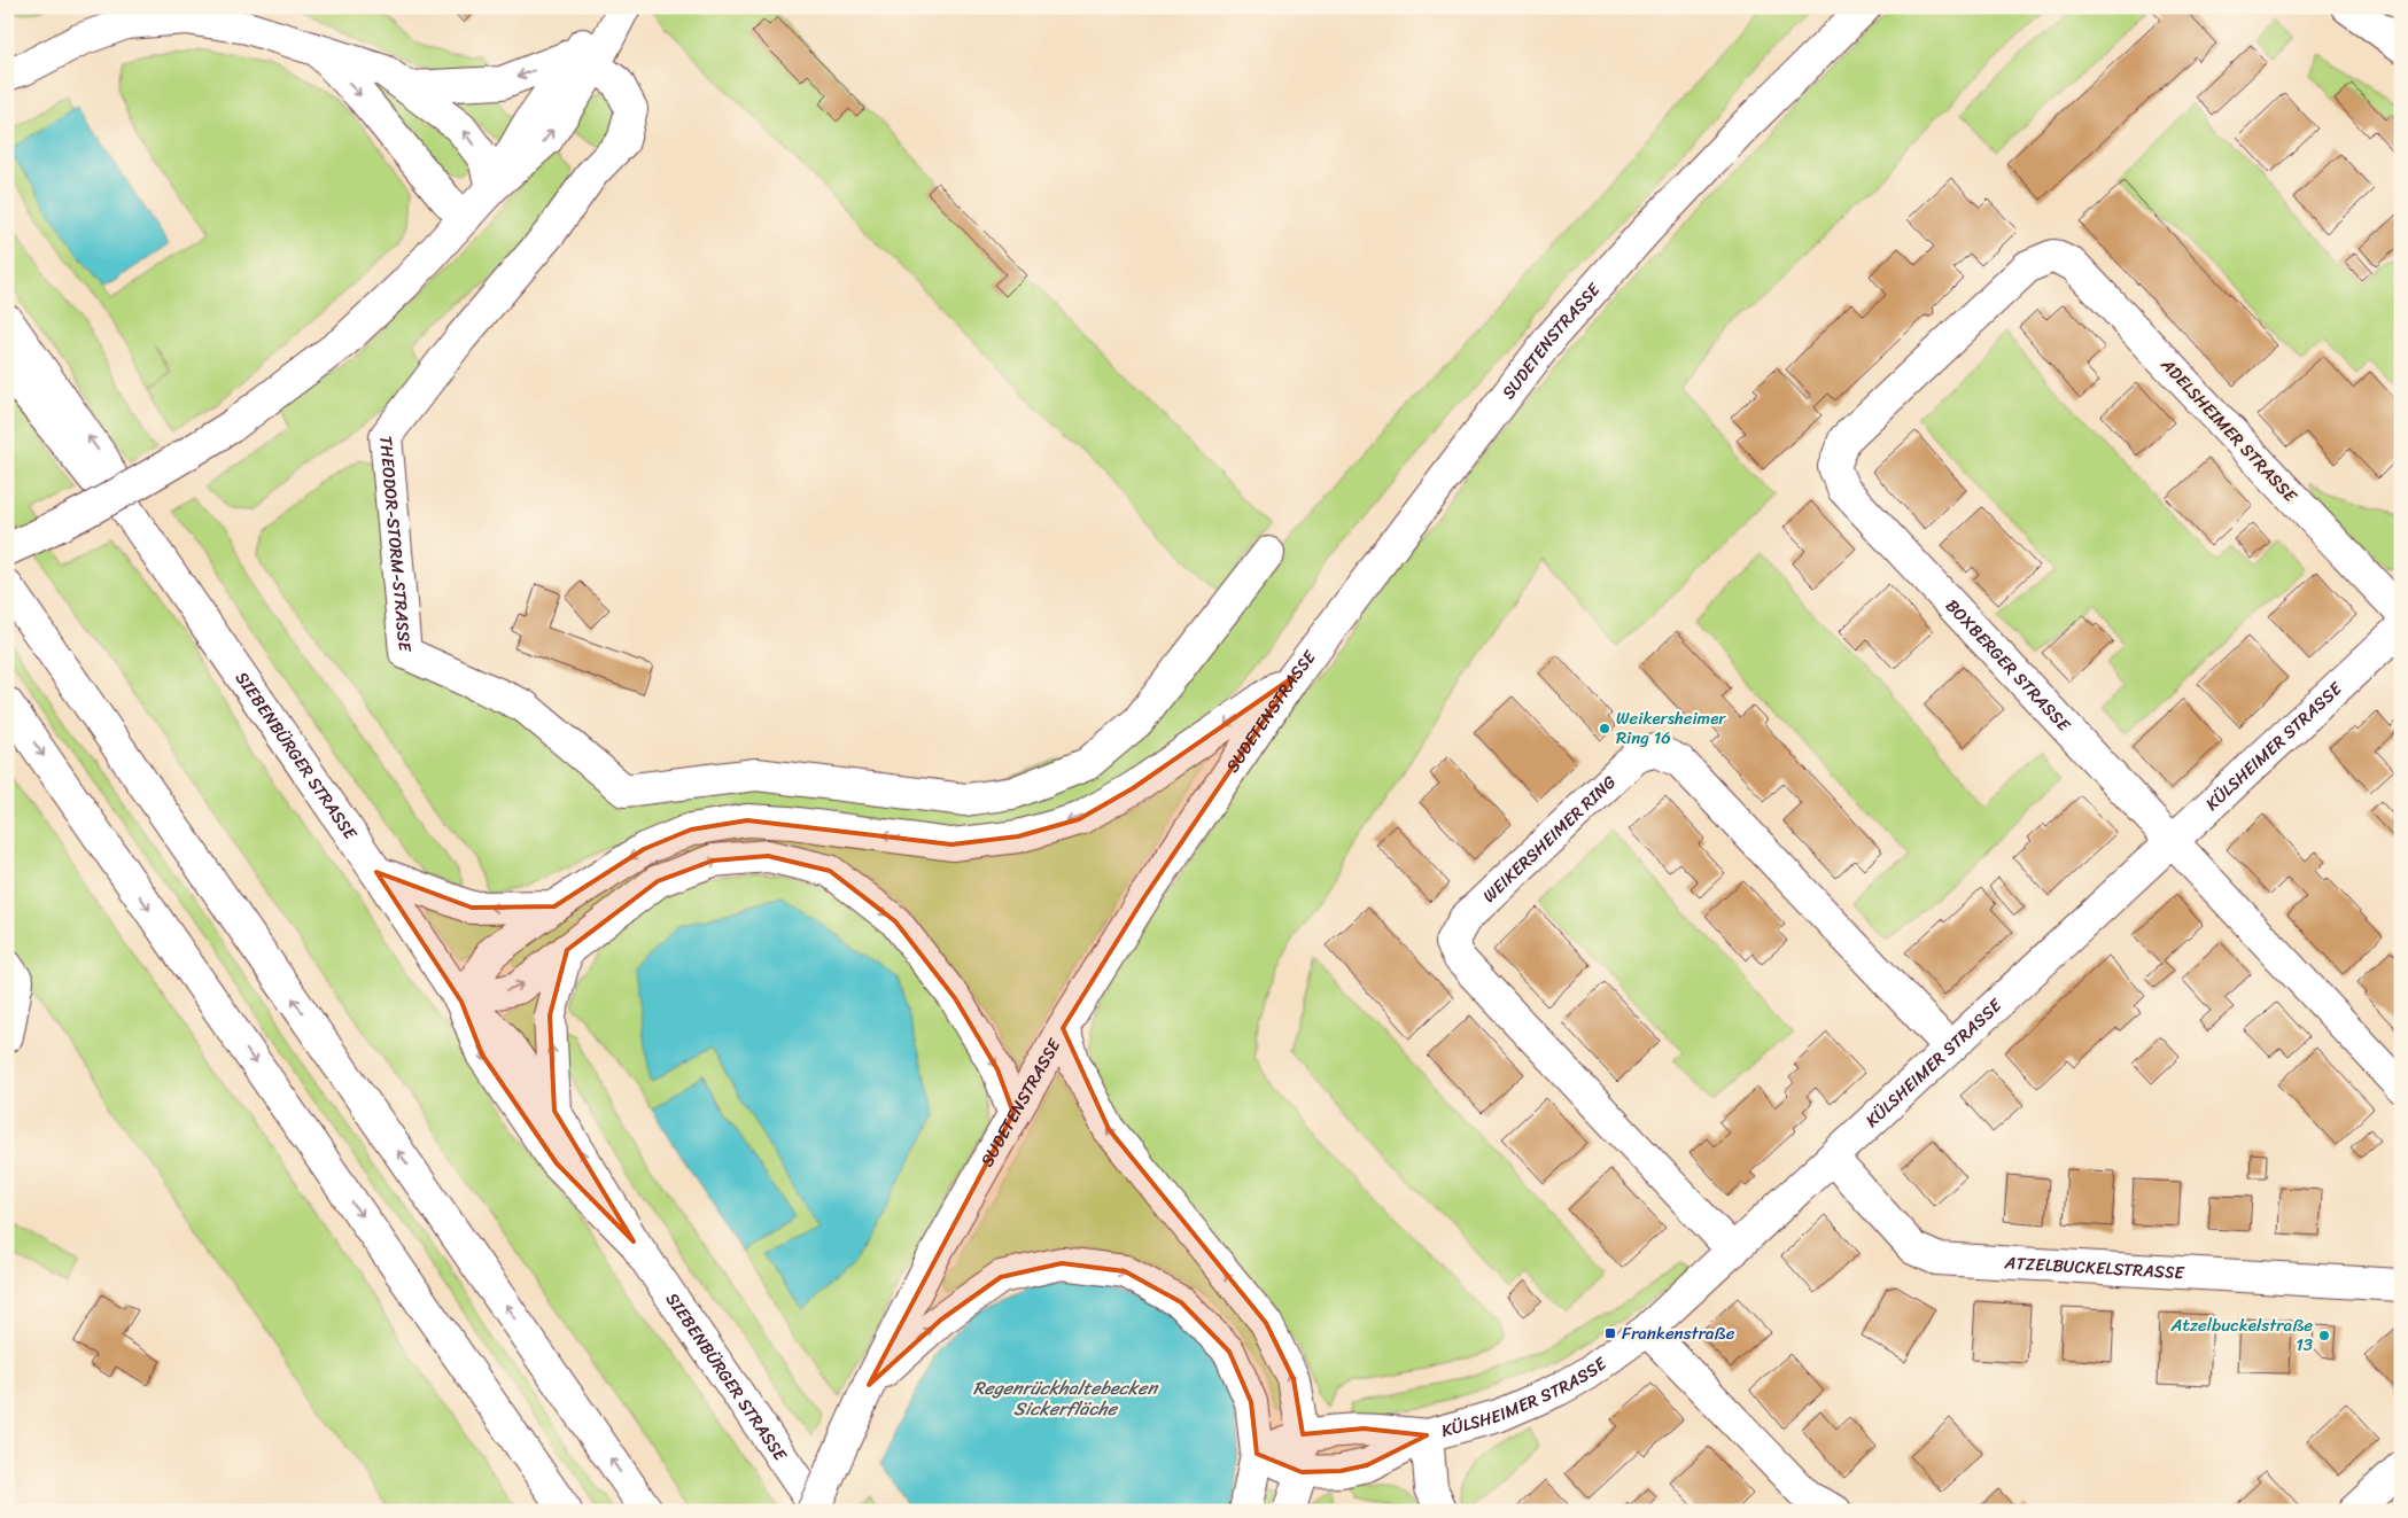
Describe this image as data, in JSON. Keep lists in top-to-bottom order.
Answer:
{
  "streets": {
    "main road": [
      "SUDETENSTRASSE",
      "ADELSHEIMER STRASSE",
      "THEODOR-STORM-STRASSE",
      "BOXBERGER STRASSE",
      "KÜLSHEIMER STRASSE",
      "SIEBENBÜRGER STRASSE",
      "WEIKERSHEIMER RING",
      "ATZELBUCKELSTRASSE"
    ]
  },
  "crossings": [
    ["ADELSHEIMER STRASSE", "BOXBERGER STRASSE"],
    ["BOXBERGER STRASSE", "KÜLSHEIMER STRASSE"],
    ["KÜLSHEIMER STRASSE", "WEIKERSHEIMER RING"],
    ["KÜLSHEIMER STRASSE", "ATZELBUCKELSTRASSE"]
  ],
  "water": ["Regenrückhaltebecken Sickerfläche"],
  "places": {
    "other": ["Weikersheimer Ring 16", "Atzelbuckelstraße 13"],
    "transit": ["Frankenstraße"]
  }
}
